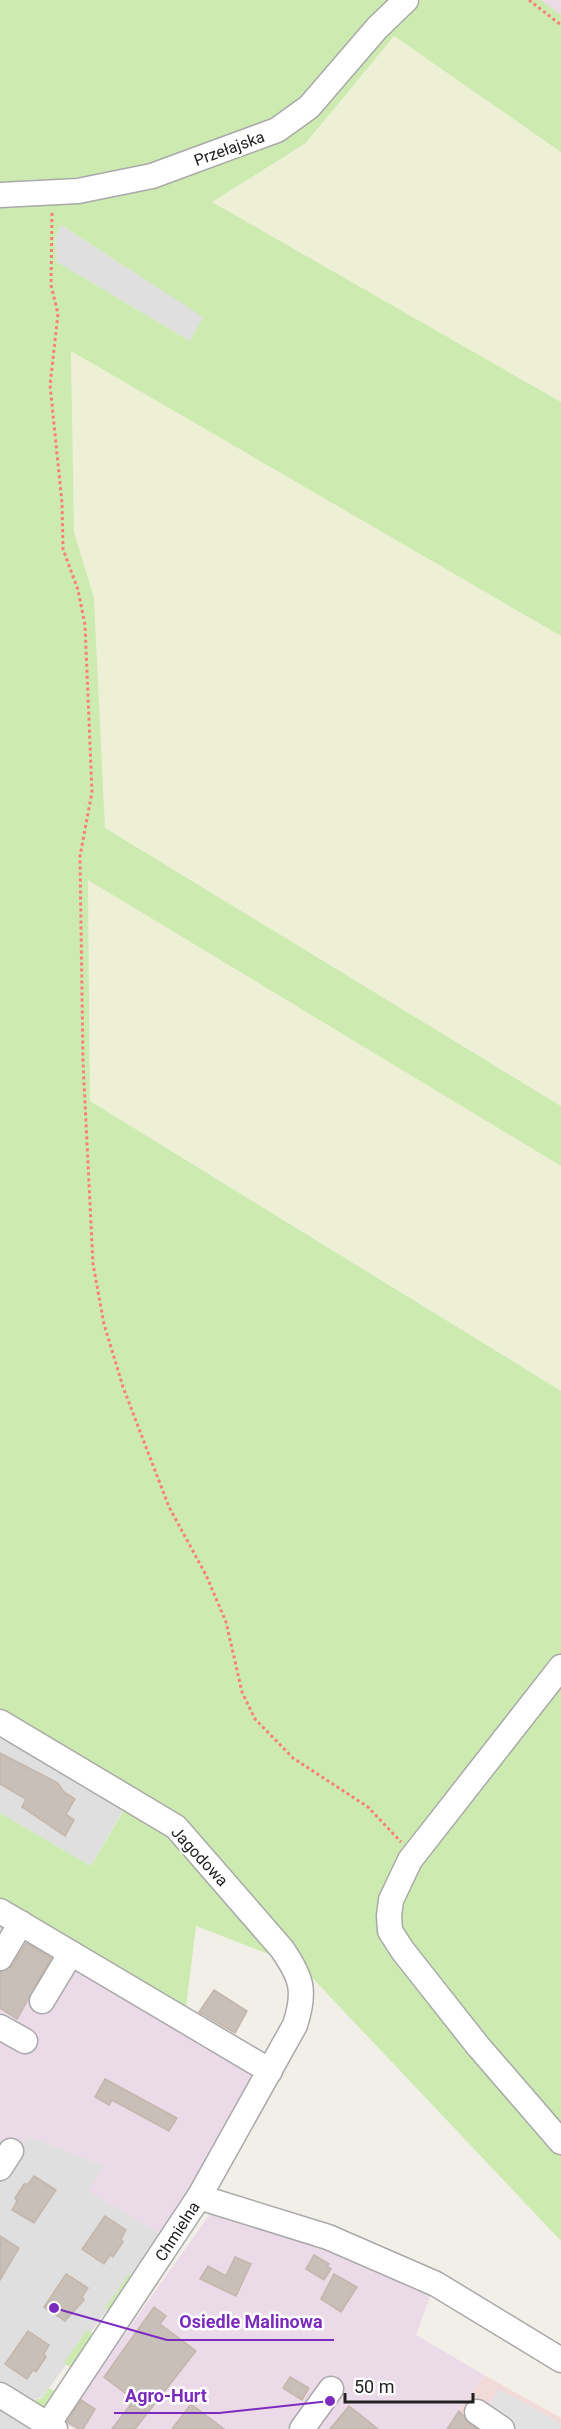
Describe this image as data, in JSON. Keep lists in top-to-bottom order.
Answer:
{
  "streets": {
    "street": ["Przełajska", "Jagodowa", "Chmielna"]
  },
  "crossings": [
    ["Jagodowa", "Chmielna"]
  ],
  "places": ["Osiedle Malinowa", "Agro-Hurt"],
  "scale_bar": "50 m"
}
